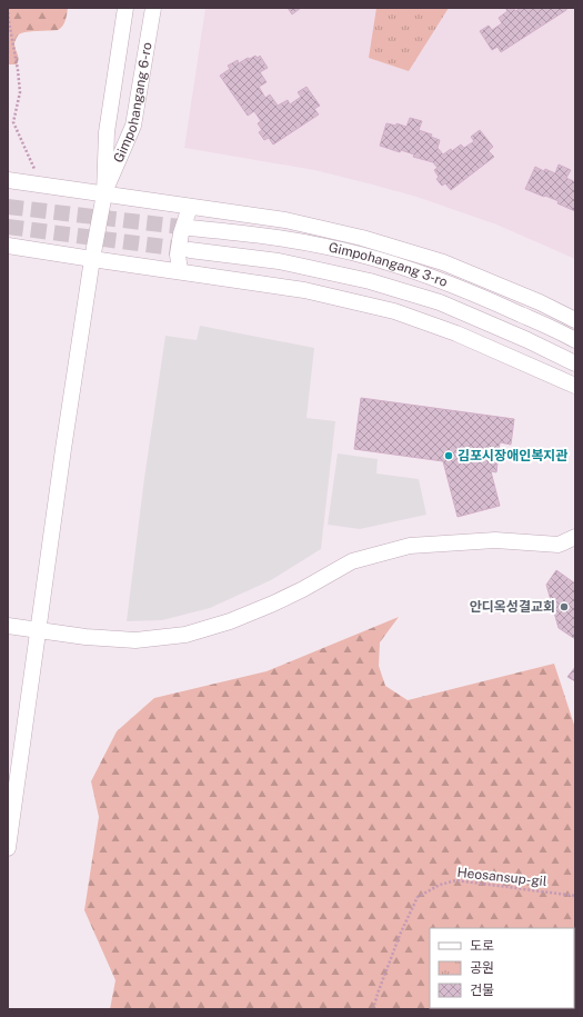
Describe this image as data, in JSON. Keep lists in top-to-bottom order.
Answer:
{
  "streets": {
    "street": ["Gimpohangang 6-ro", "Gimpohangang 3-ro"],
    "path": ["Heosansup-gil"]
  },
  "places": ["김포시장애인복지관", "안디옥성결교회"],
  "legend": ["도로", "공원", "건물"]
}
